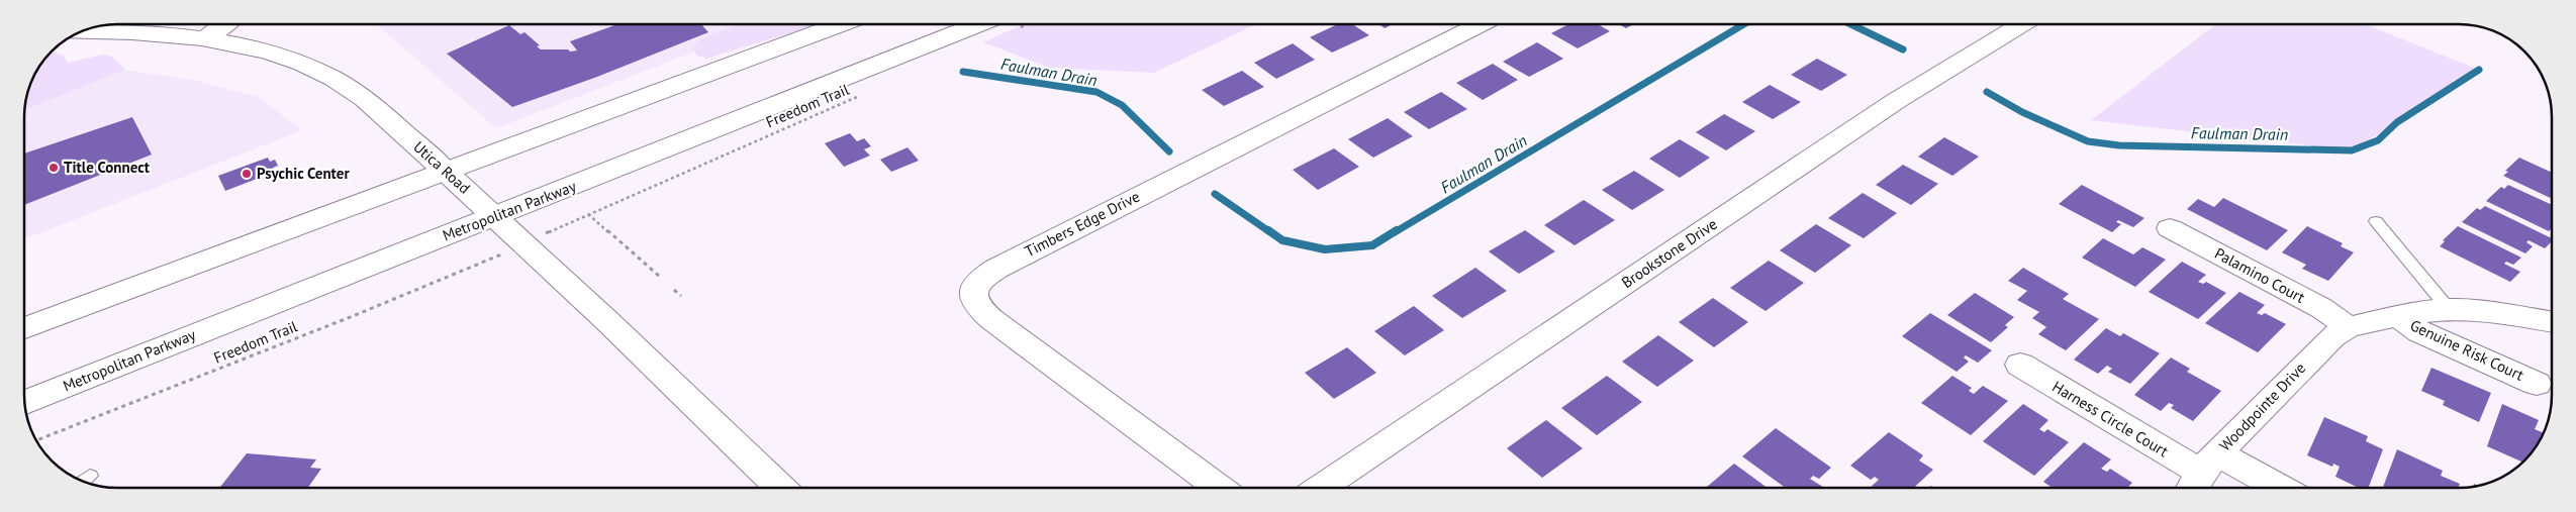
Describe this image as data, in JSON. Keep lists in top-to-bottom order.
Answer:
{
  "streets": {
    "street": [
      "Utica Road",
      "Metropolitan Parkway",
      "Timbers Edge Drive",
      "Brookstone Drive",
      "Palamino Court",
      "Genuine Risk Court",
      "Woodpointe Drive",
      "Harness Circle Court"
    ],
    "path": ["Freedom Trail"]
  },
  "crossings": [
    ["Utica Road", "Metropolitan Parkway"],
    ["Palamino Court", "Woodpointe Drive"],
    ["Woodpointe Drive", "Harness Circle Court"]
  ],
  "water": ["Faulman Drain"],
  "places": ["Title Connect", "Psychic Center"]
}
